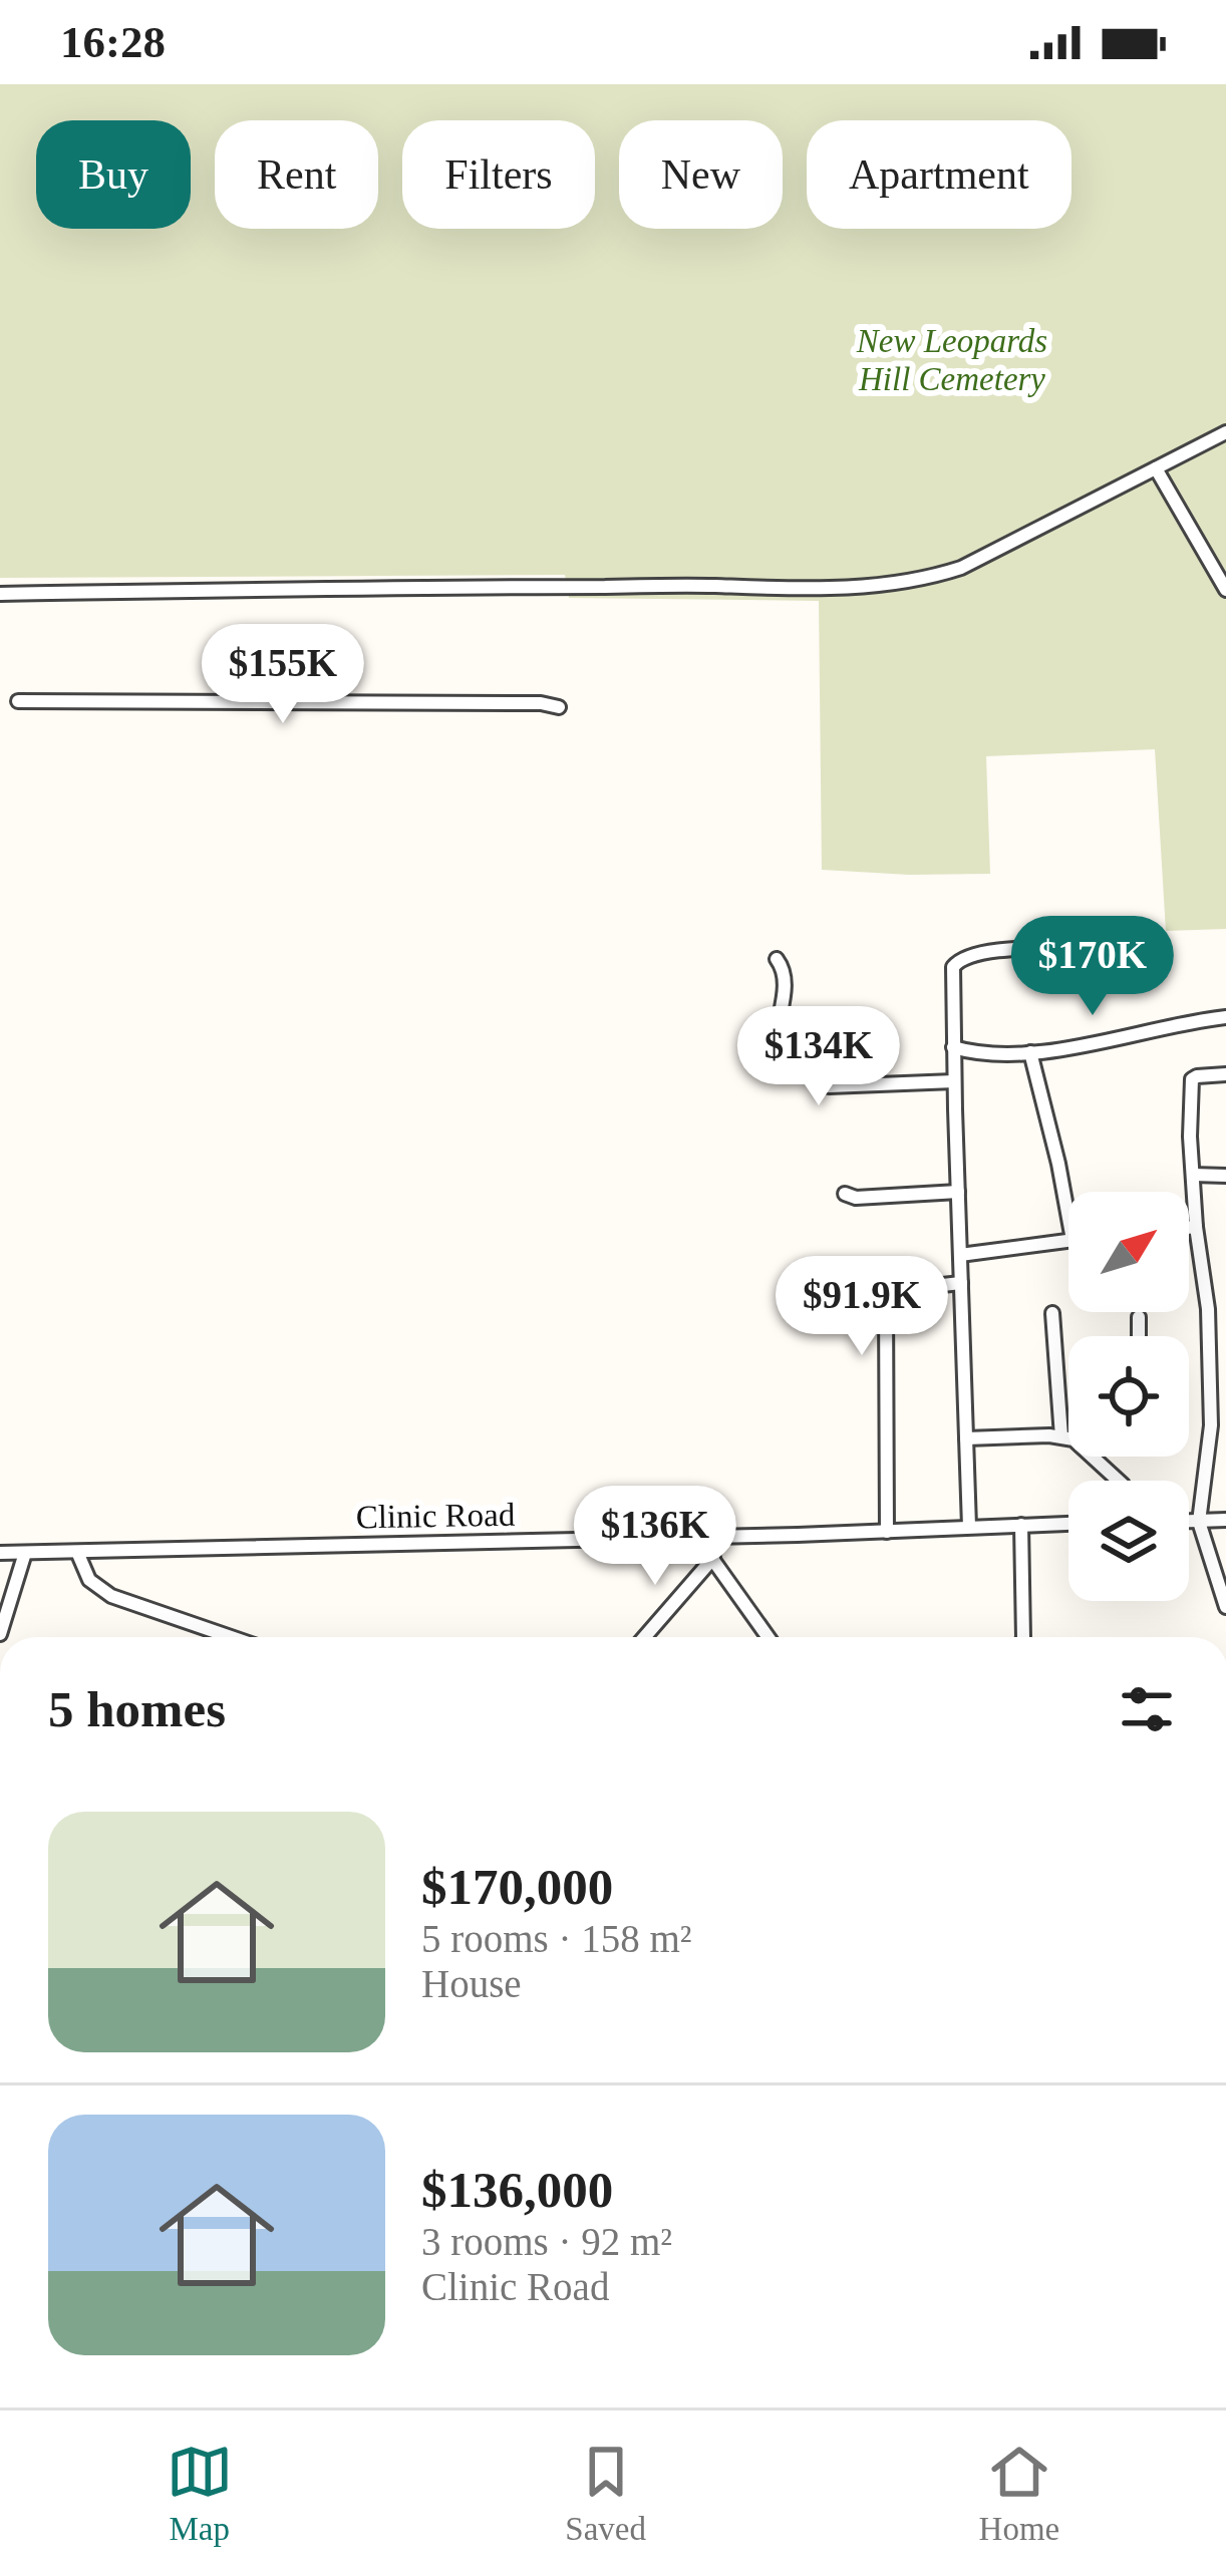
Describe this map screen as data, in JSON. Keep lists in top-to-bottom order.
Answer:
{
  "streets": {
    "street": ["Clinic Road"]
  },
  "parks": ["New Leopards Hill Cemetery"],
  "north": "top right",
  "page": {
    "status": "16:28",
    "chip": [
      "Buy",
      "Rent",
      "Filters",
      "New",
      "Apartment"
    ],
    "price": [
      "$155K",
      "$170K",
      "$134K",
      "$91.9K",
      "$136K"
    ],
    "heading": "5 homes",
    "list": [
      {
        "name": "$170,000",
        "note": "5 rooms · 158 m² · House"
      },
      {
        "name": "$136,000",
        "note": "3 rooms · 92 m² · Clinic Road"
      }
    ],
    "tabs": ["Map", "Saved", "Home"]
  }
}
